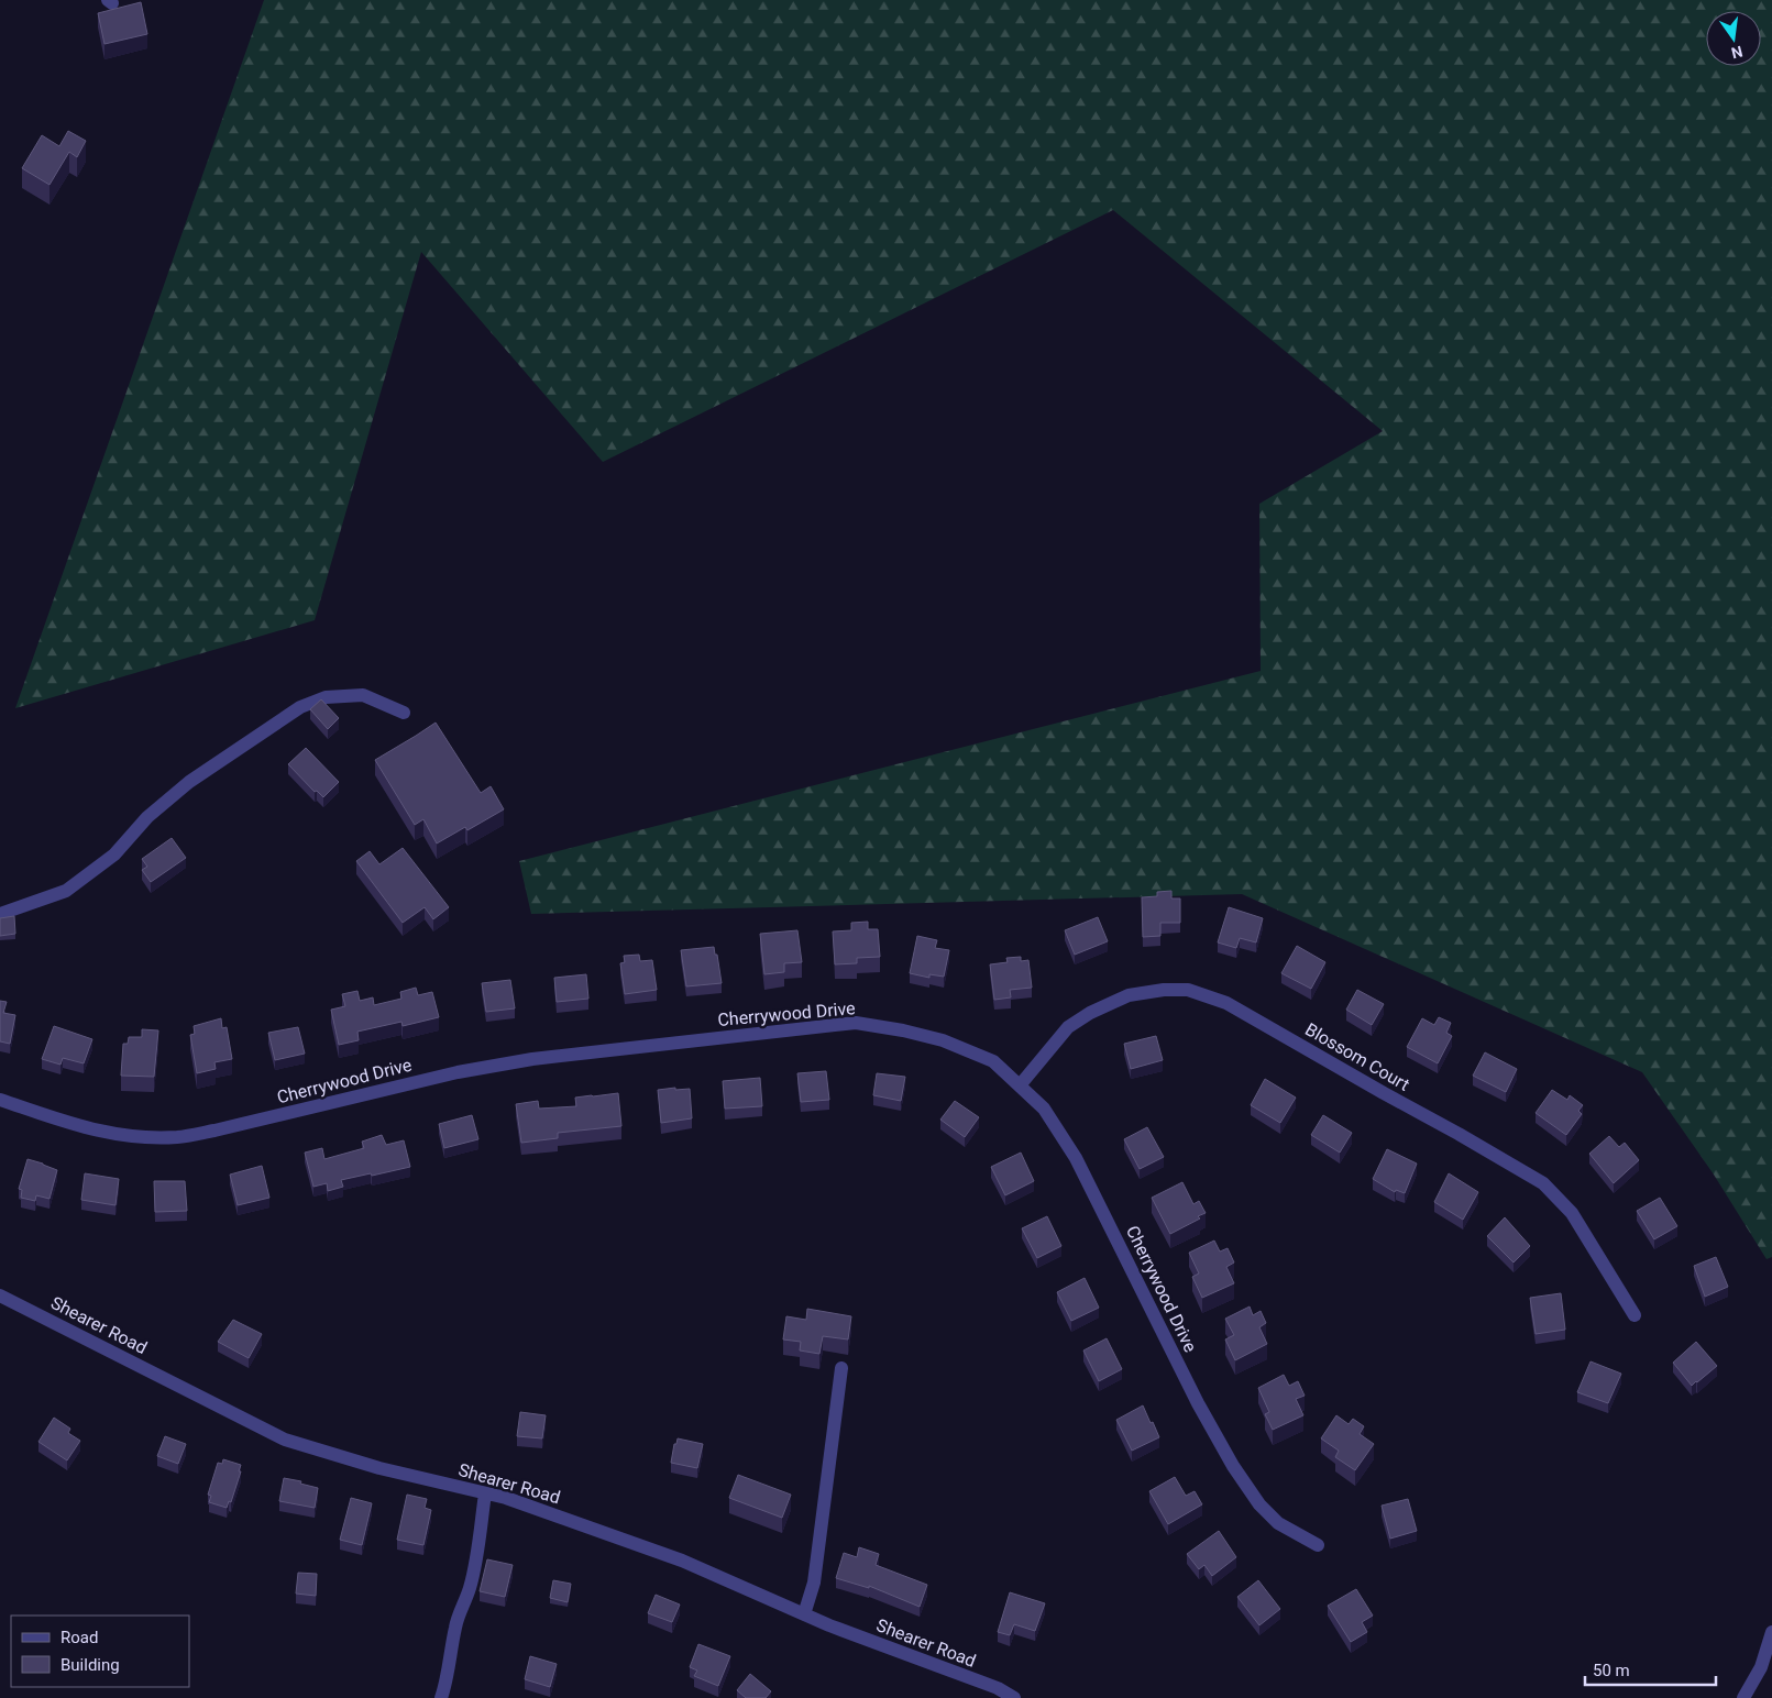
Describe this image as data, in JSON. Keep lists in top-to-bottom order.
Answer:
{
  "streets": {
    "street": ["Cherrywood Drive", "Blossom Court", "Shearer Road"]
  },
  "crossings": [
    ["Cherrywood Drive", "Blossom Court"]
  ],
  "legend": ["Road", "Building"],
  "scale_bar": "50 m",
  "north": "bottom"
}
